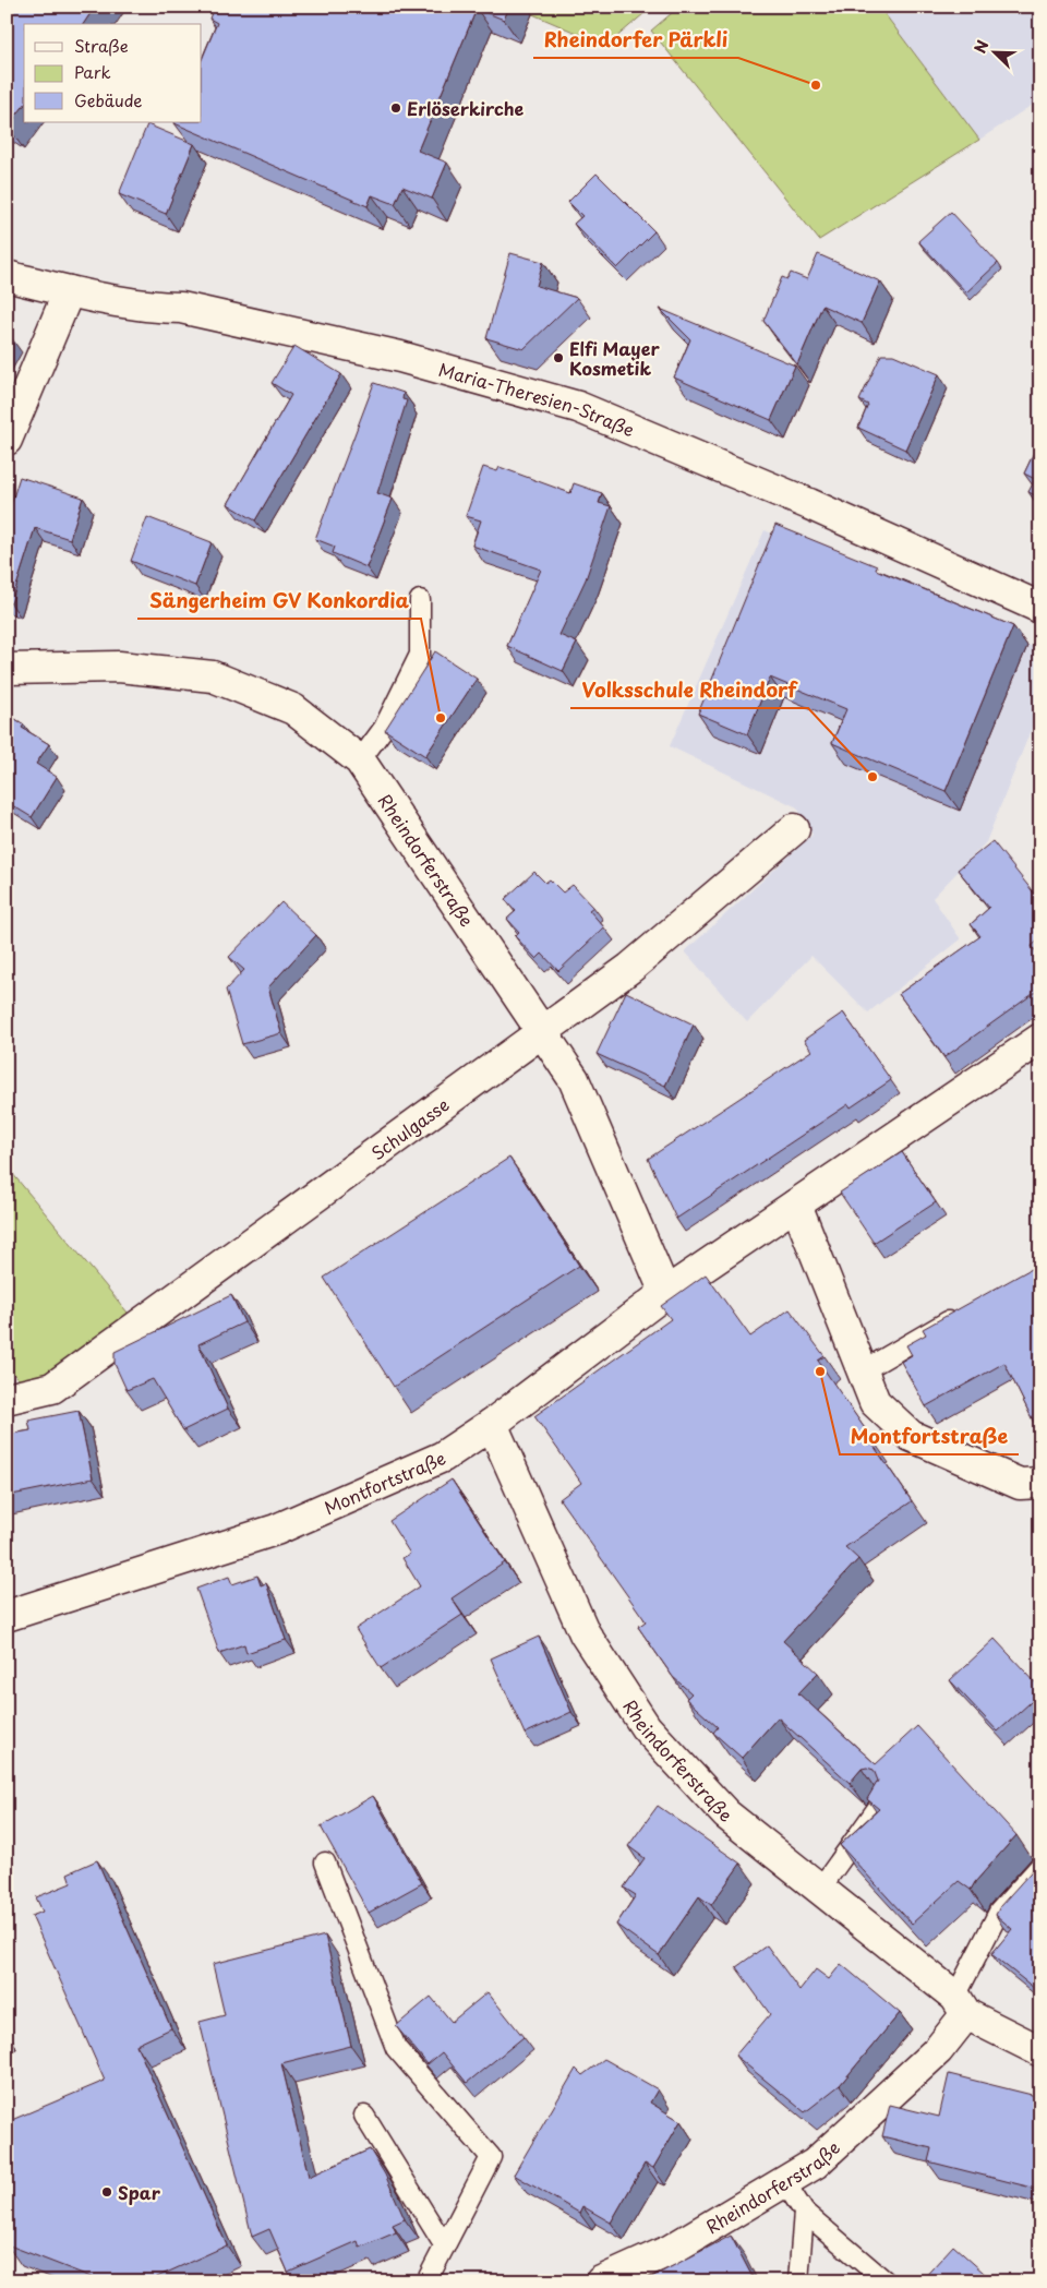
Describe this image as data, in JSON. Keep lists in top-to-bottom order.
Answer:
{
  "streets": {
    "street": [
      "Maria-Theresien-Straße",
      "Rheindorferstraße",
      "Schulgasse",
      "Montfortstraße"
    ]
  },
  "crossings": [
    ["Rheindorferstraße", "Schulgasse"],
    ["Rheindorferstraße", "Montfortstraße"]
  ],
  "places": [
    "Rheindorfer Pärkli",
    "Erlöserkirche",
    "Elfi Mayer Kosmetik",
    "Sängerheim GV Konkordia",
    "Volksschule Rheindorf",
    "Montfortstraße",
    "Spar"
  ],
  "legend": ["Straße", "Park", "Gebäude"],
  "north": "top left"
}
